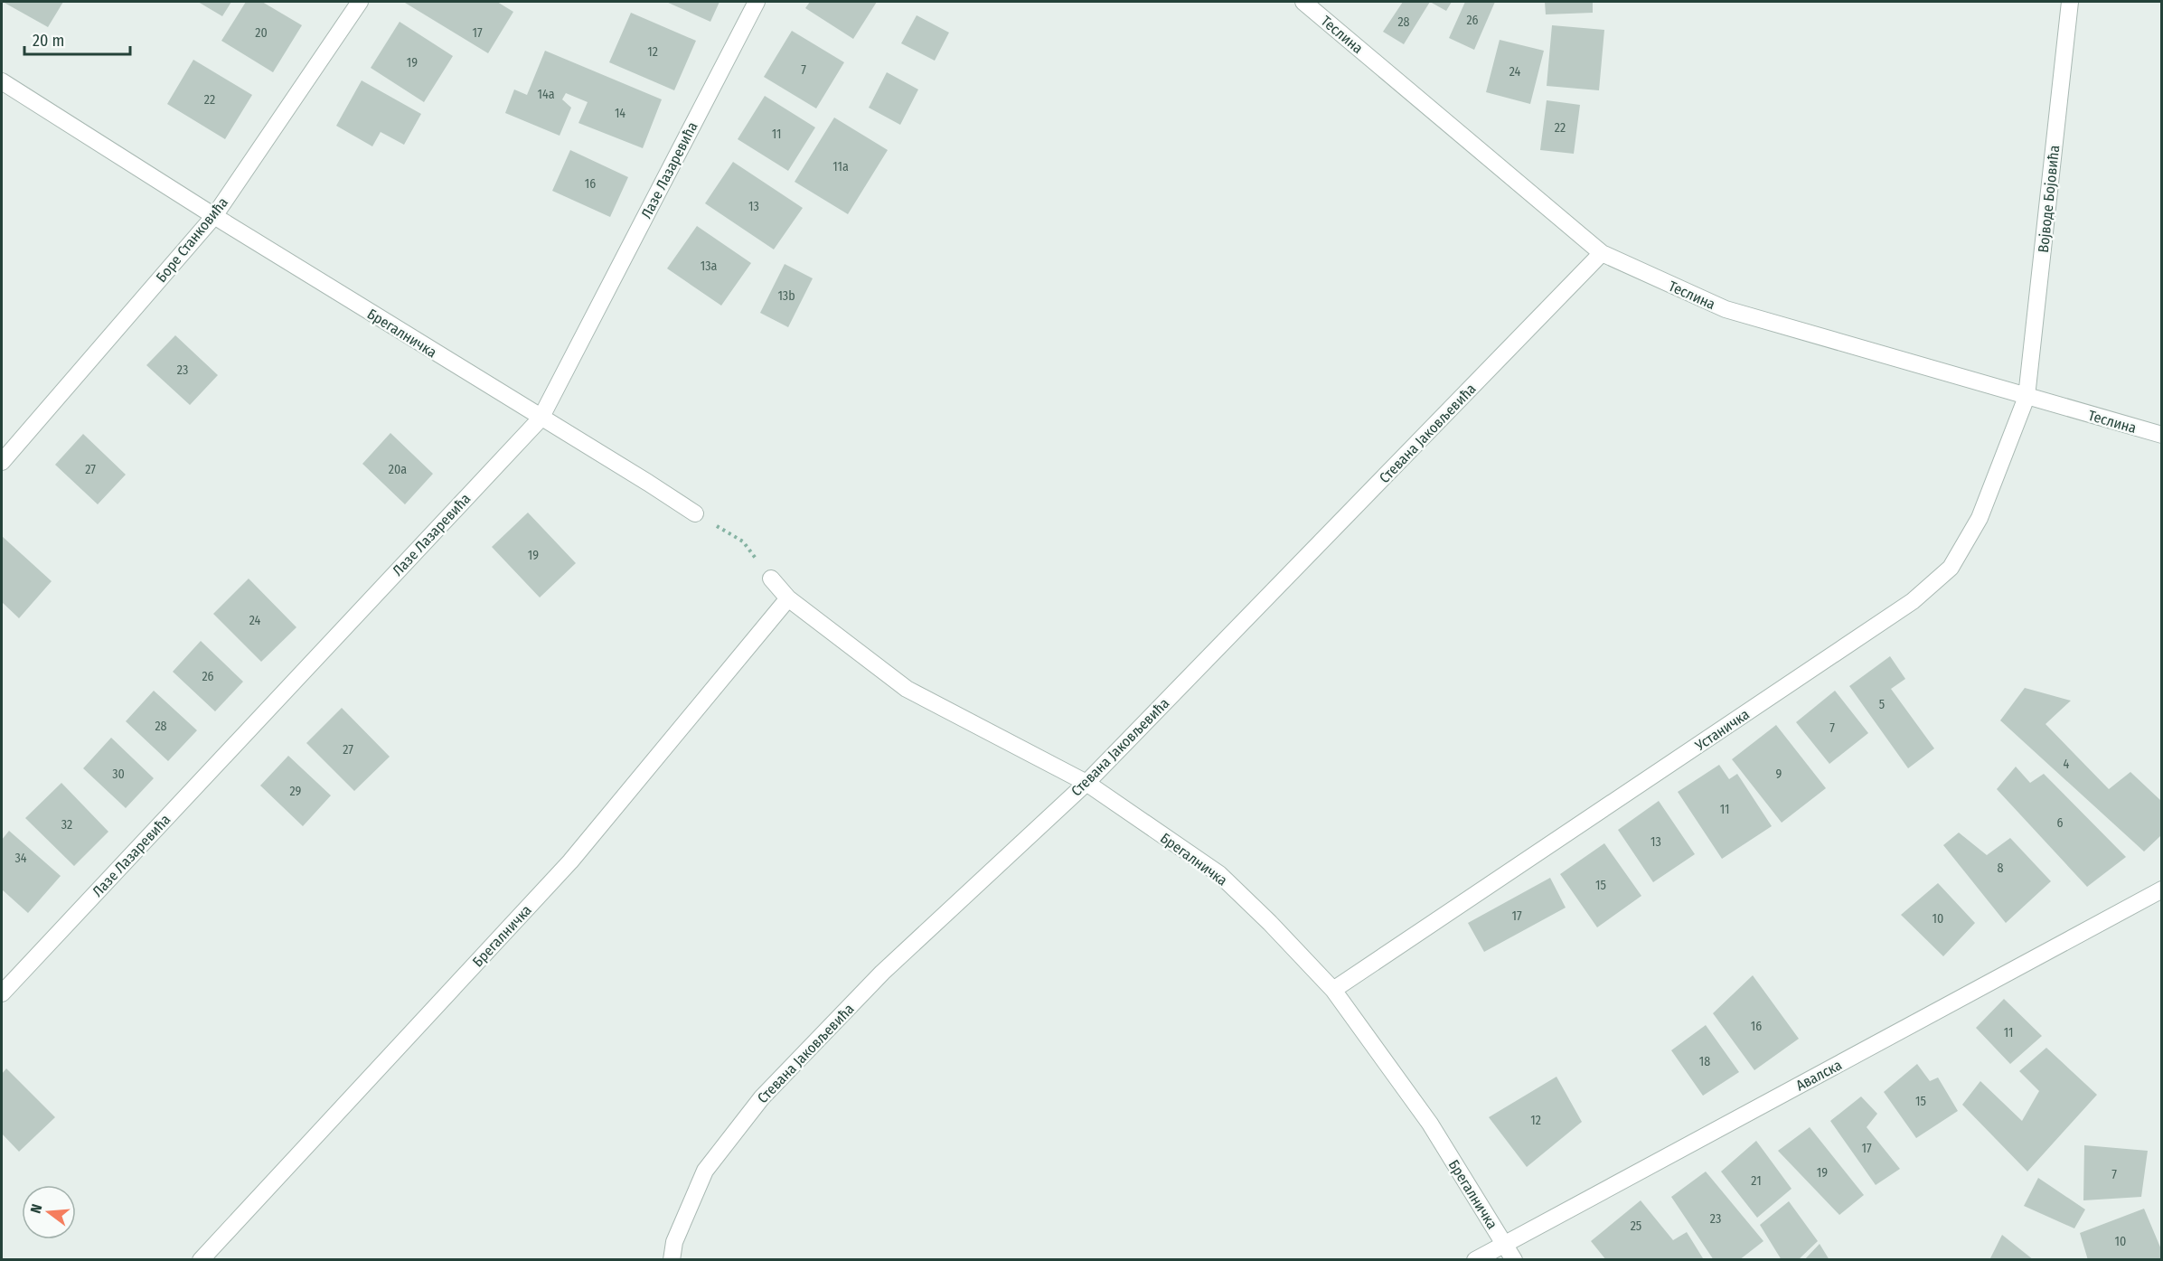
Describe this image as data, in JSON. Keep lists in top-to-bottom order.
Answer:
{
  "streets": {
    "street": [
      "Теслина",
      "Лазе Лазаревића",
      "Војводе Бојовића",
      "Боре Станковића",
      "Брегалничка",
      "Стевана Јаковљевића",
      "Устаничка",
      "Авалска"
    ]
  },
  "crossings": [
    ["Теслина", "Војводе Бојовића"],
    ["Теслина", "Стевана Јаковљевића"],
    ["Теслина", "Устаничка"],
    ["Лазе Лазаревића", "Брегалничка"],
    ["Војводе Бојовића", "Устаничка"],
    ["Боре Станковића", "Брегалничка"],
    ["Брегалничка", "Стевана Јаковљевића"],
    ["Брегалничка", "Устаничка"],
    ["Брегалничка", "Авалска"]
  ],
  "house_numbers": [
    "26",
    "28",
    "20",
    "17",
    "12",
    "19",
    "7",
    "24",
    "14a",
    "22",
    "14",
    "22",
    "11",
    "11a",
    "16",
    "13",
    "13a",
    "13b",
    "23",
    "27",
    "20a",
    "19",
    "24",
    "26",
    "5",
    "28",
    "7",
    "27",
    "4",
    "30",
    "9",
    "29",
    "11",
    "6",
    "32",
    "13",
    "34",
    "8",
    "15",
    "17",
    "10",
    "16",
    "11",
    "18",
    "15",
    "12",
    "17",
    "19",
    "7",
    "21",
    "23",
    "25",
    "10"
  ],
  "scale_bar": "20 m",
  "north": "left"
}
